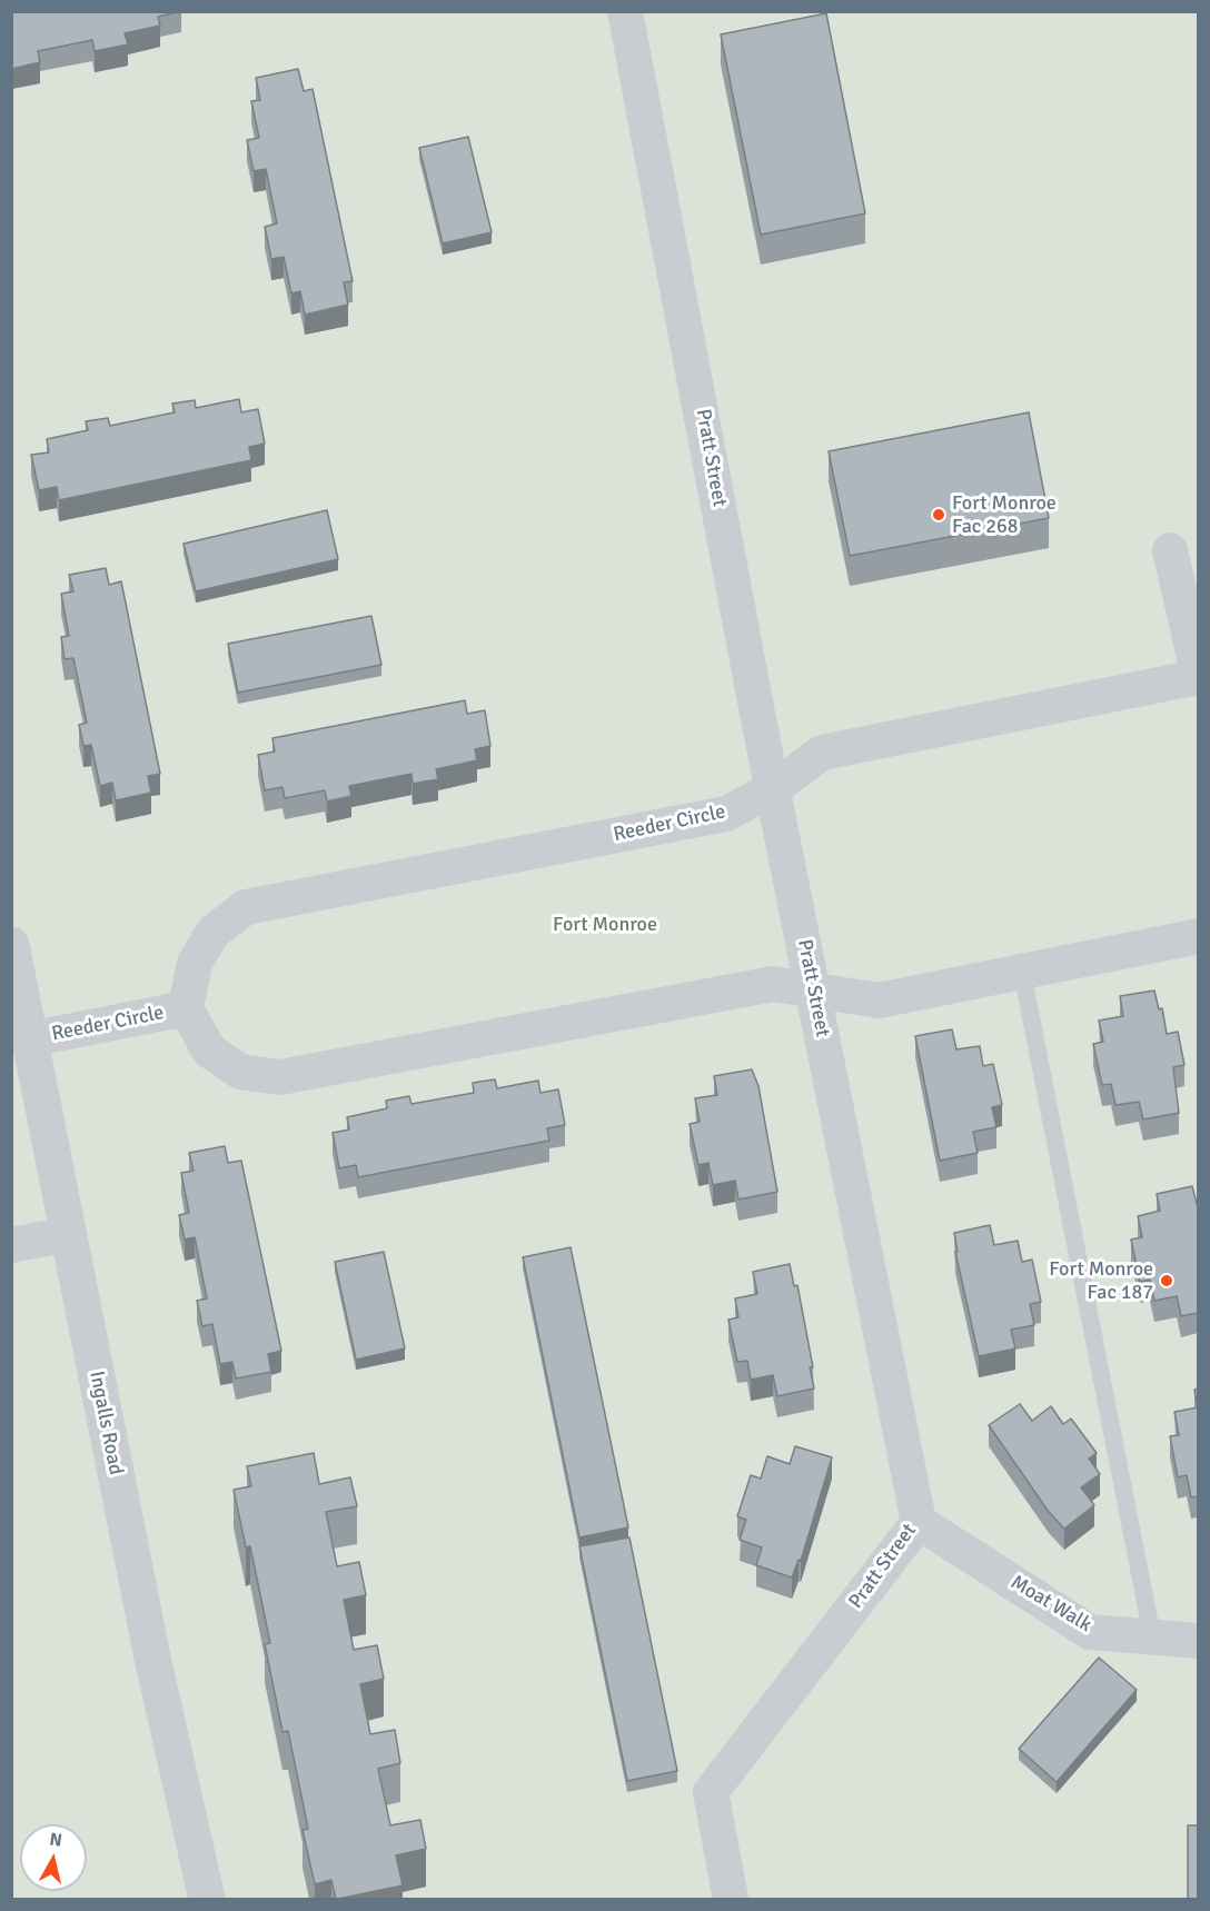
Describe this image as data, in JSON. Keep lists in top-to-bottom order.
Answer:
{
  "streets": {
    "street": [
      "Pratt Street",
      "Reeder Circle",
      "Ingalls Road",
      "Moat Walk"
    ]
  },
  "crossings": [
    ["Pratt Street", "Reeder Circle"],
    ["Pratt Street", "Moat Walk"],
    ["Reeder Circle", "Ingalls Road"]
  ],
  "parks": ["Fort Monroe"],
  "places": ["Fort Monroe Fac 268", "Fort Monroe Fac 187"],
  "north": "top"
}
